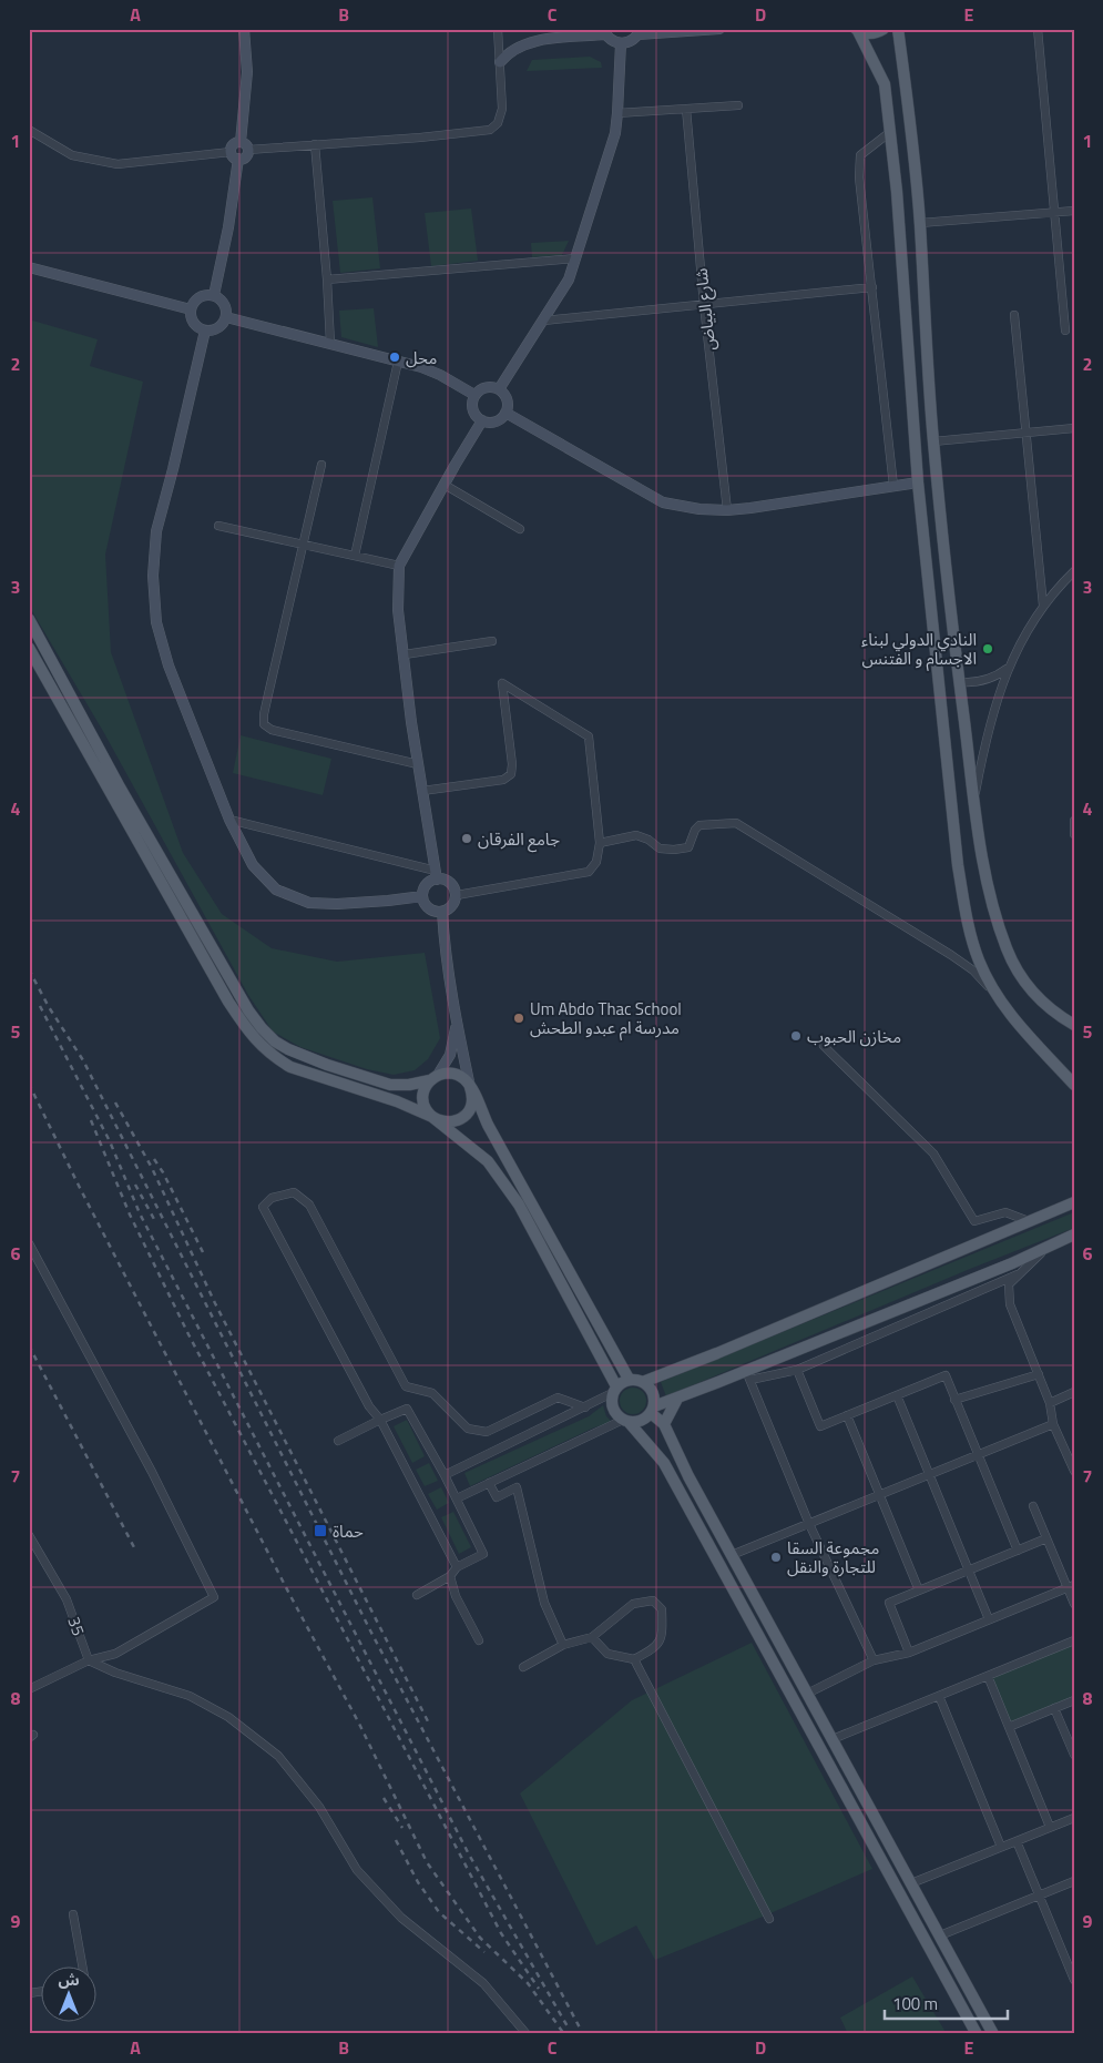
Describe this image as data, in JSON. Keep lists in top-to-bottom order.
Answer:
{
  "streets": {
    "street": ["شارع البياض", "35"]
  },
  "places": {
    "other": [
      "محل",
      "النادي الدولي لبناء الاجسام و الفتنس",
      "جامع الفرقان",
      "Um Abdo Thac School مدرسة ام عبدو الطحش",
      "مخازن الحبوب",
      "مجموعة السقا للتجارة والنقل"
    ],
    "transit": ["حماة"]
  },
  "scale_bar": "100 m",
  "north": "top",
  "grid": {
    "columns": [
      "A",
      "B",
      "C",
      "D",
      "E"
    ],
    "rows": [
      "1",
      "2",
      "3",
      "4",
      "5",
      "6",
      "7",
      "8",
      "9"
    ]
  }
}
